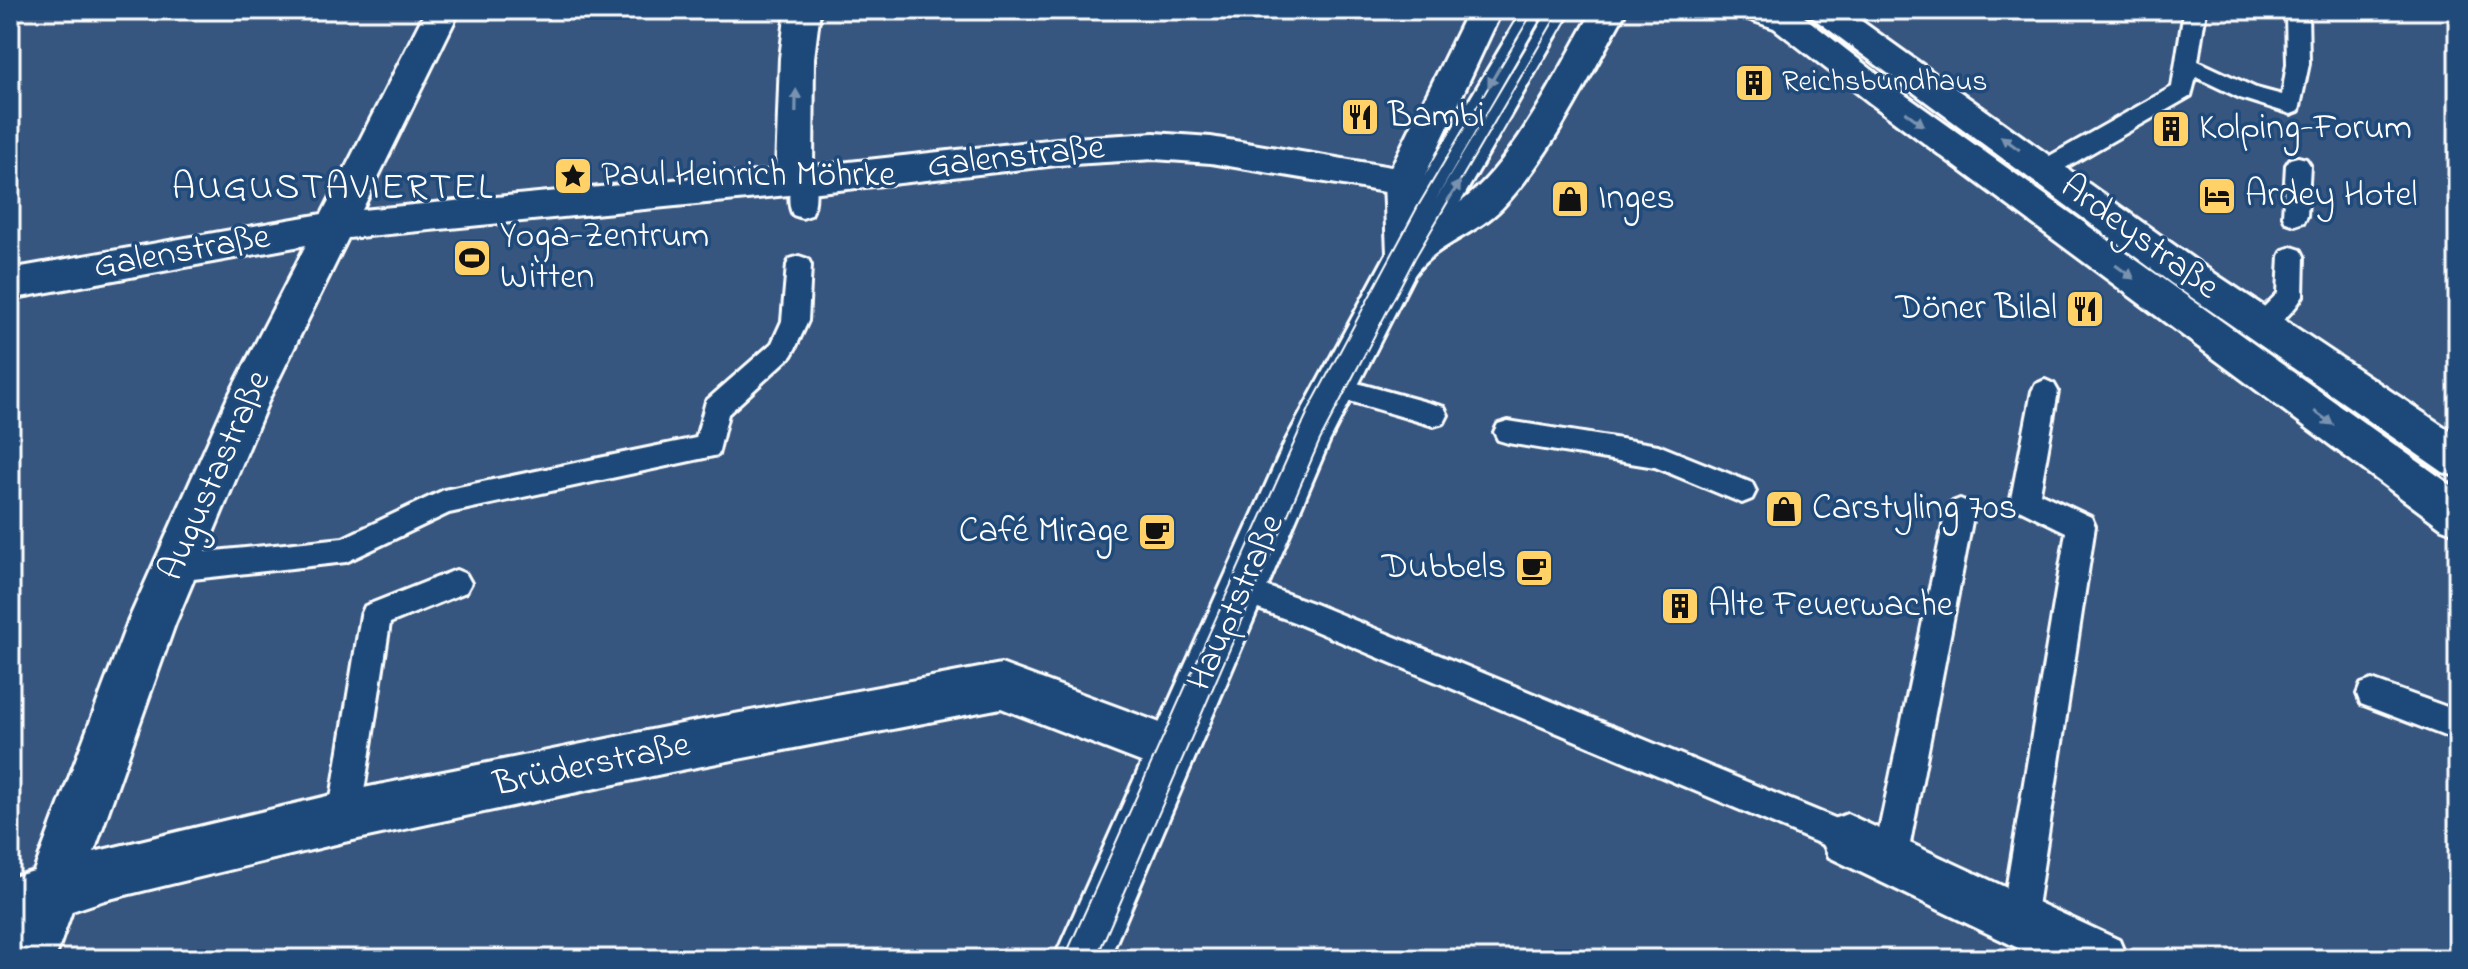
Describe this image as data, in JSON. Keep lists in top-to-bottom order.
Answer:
{
  "streets": {
    "street": [
      "Galenstraße",
      "Ardeystraße",
      "Augustastraße",
      "Hauptstraße",
      "Brüderstraße"
    ]
  },
  "crossings": [
    ["Galenstraße", "Augustastraße"],
    ["Augustastraße", "Brüderstraße"],
    ["Hauptstraße", "Brüderstraße"]
  ],
  "districts": ["AUGUSTAVIERTEL"],
  "places": {
    "building": ["Reichsbundhaus", "Kolping-Forum", "Alte Feuerwache"],
    "restaurant": ["Bambi", "Döner Bilal"],
    "place": ["Paul Heinrich Möhrke"],
    "hotel": ["Ardey Hotel"],
    "shop": ["Inges", "Carstyling 70s"],
    "sports": ["Yoga-Zentrum Witten"],
    "cafe": ["Café Mirage", "Dubbels"]
  }
}
